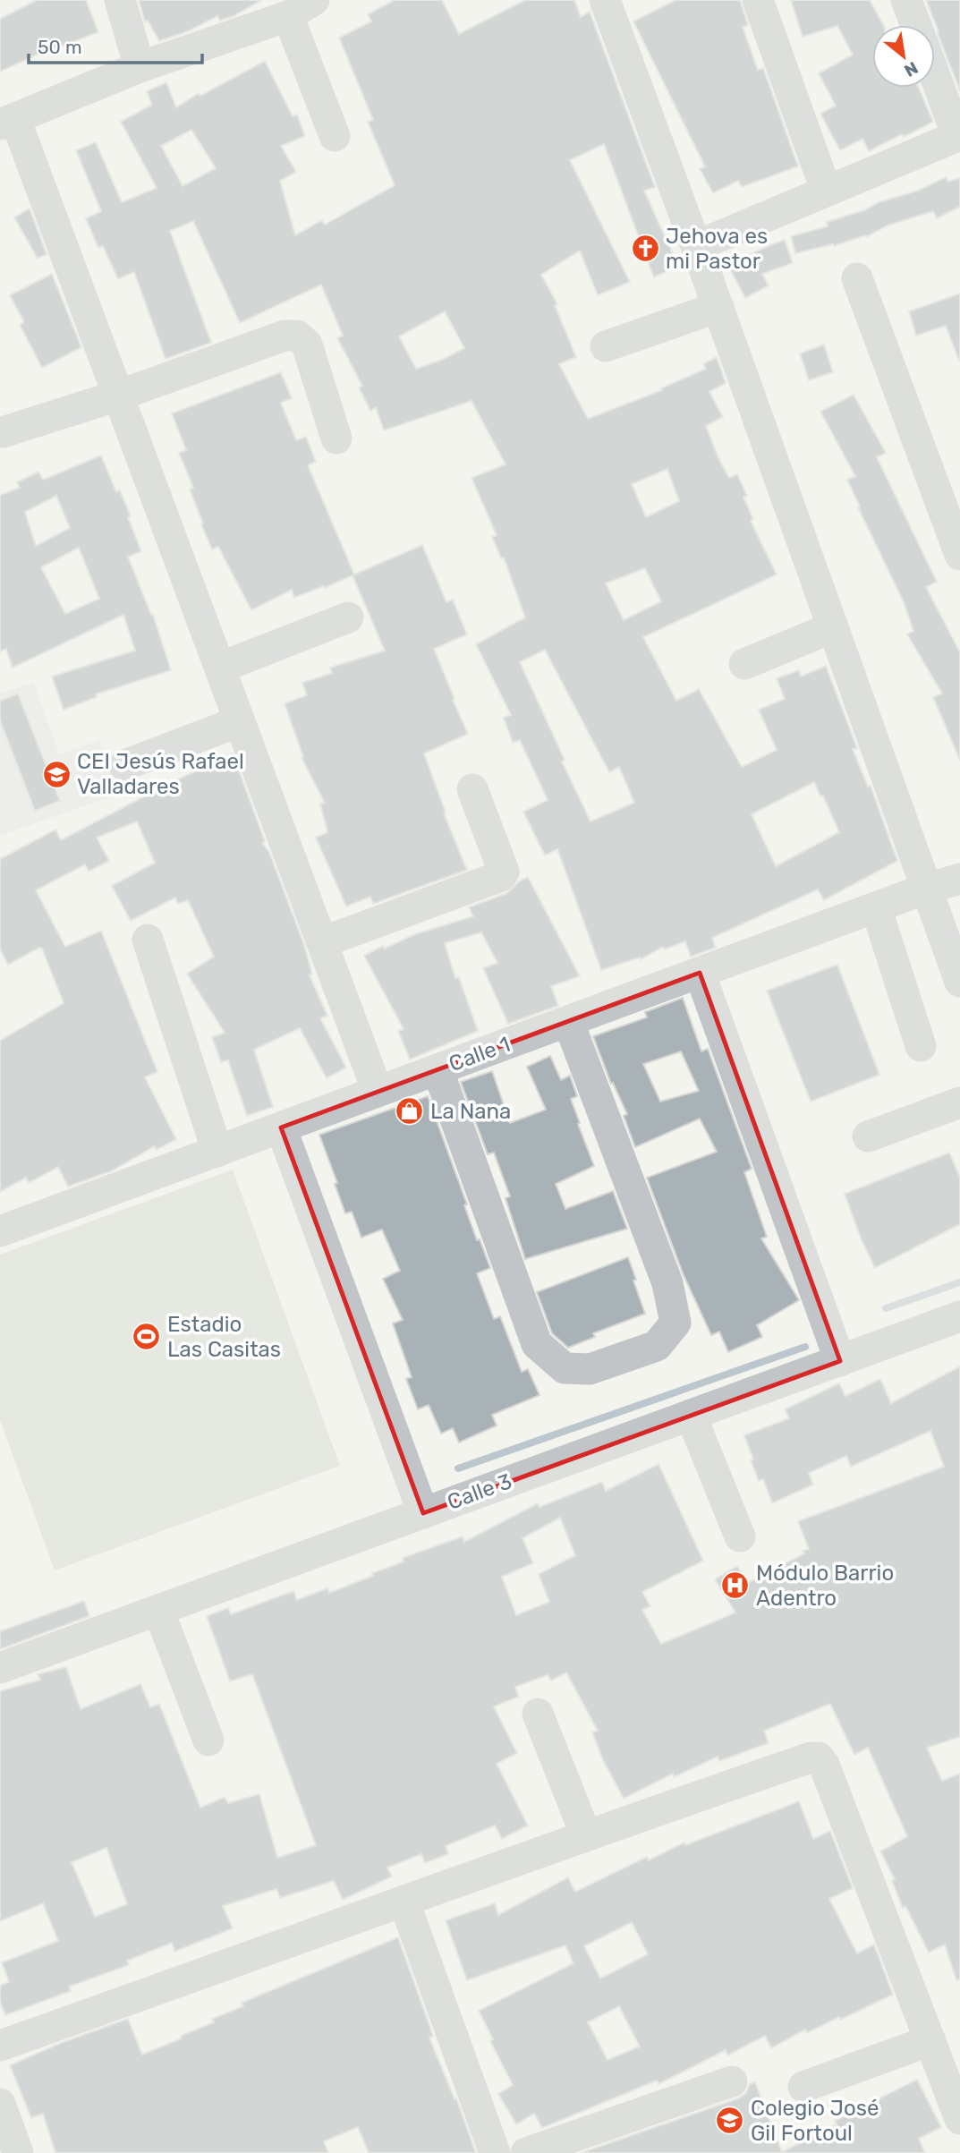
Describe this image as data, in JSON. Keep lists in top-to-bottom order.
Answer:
{
  "streets": {
    "street": ["Calle 1", "Calle 3"]
  },
  "places": {
    "church": ["Jehova es mi Pastor"],
    "school or university": ["CEI Jesús Rafael Valladares", "Colegio José Gil Fortoul"],
    "shop": ["La Nana"],
    "sports": ["Estadio Las Casitas"],
    "hospital": ["Módulo Barrio Adentro"]
  },
  "scale_bar": "50 m",
  "north": "bottom right"
}
